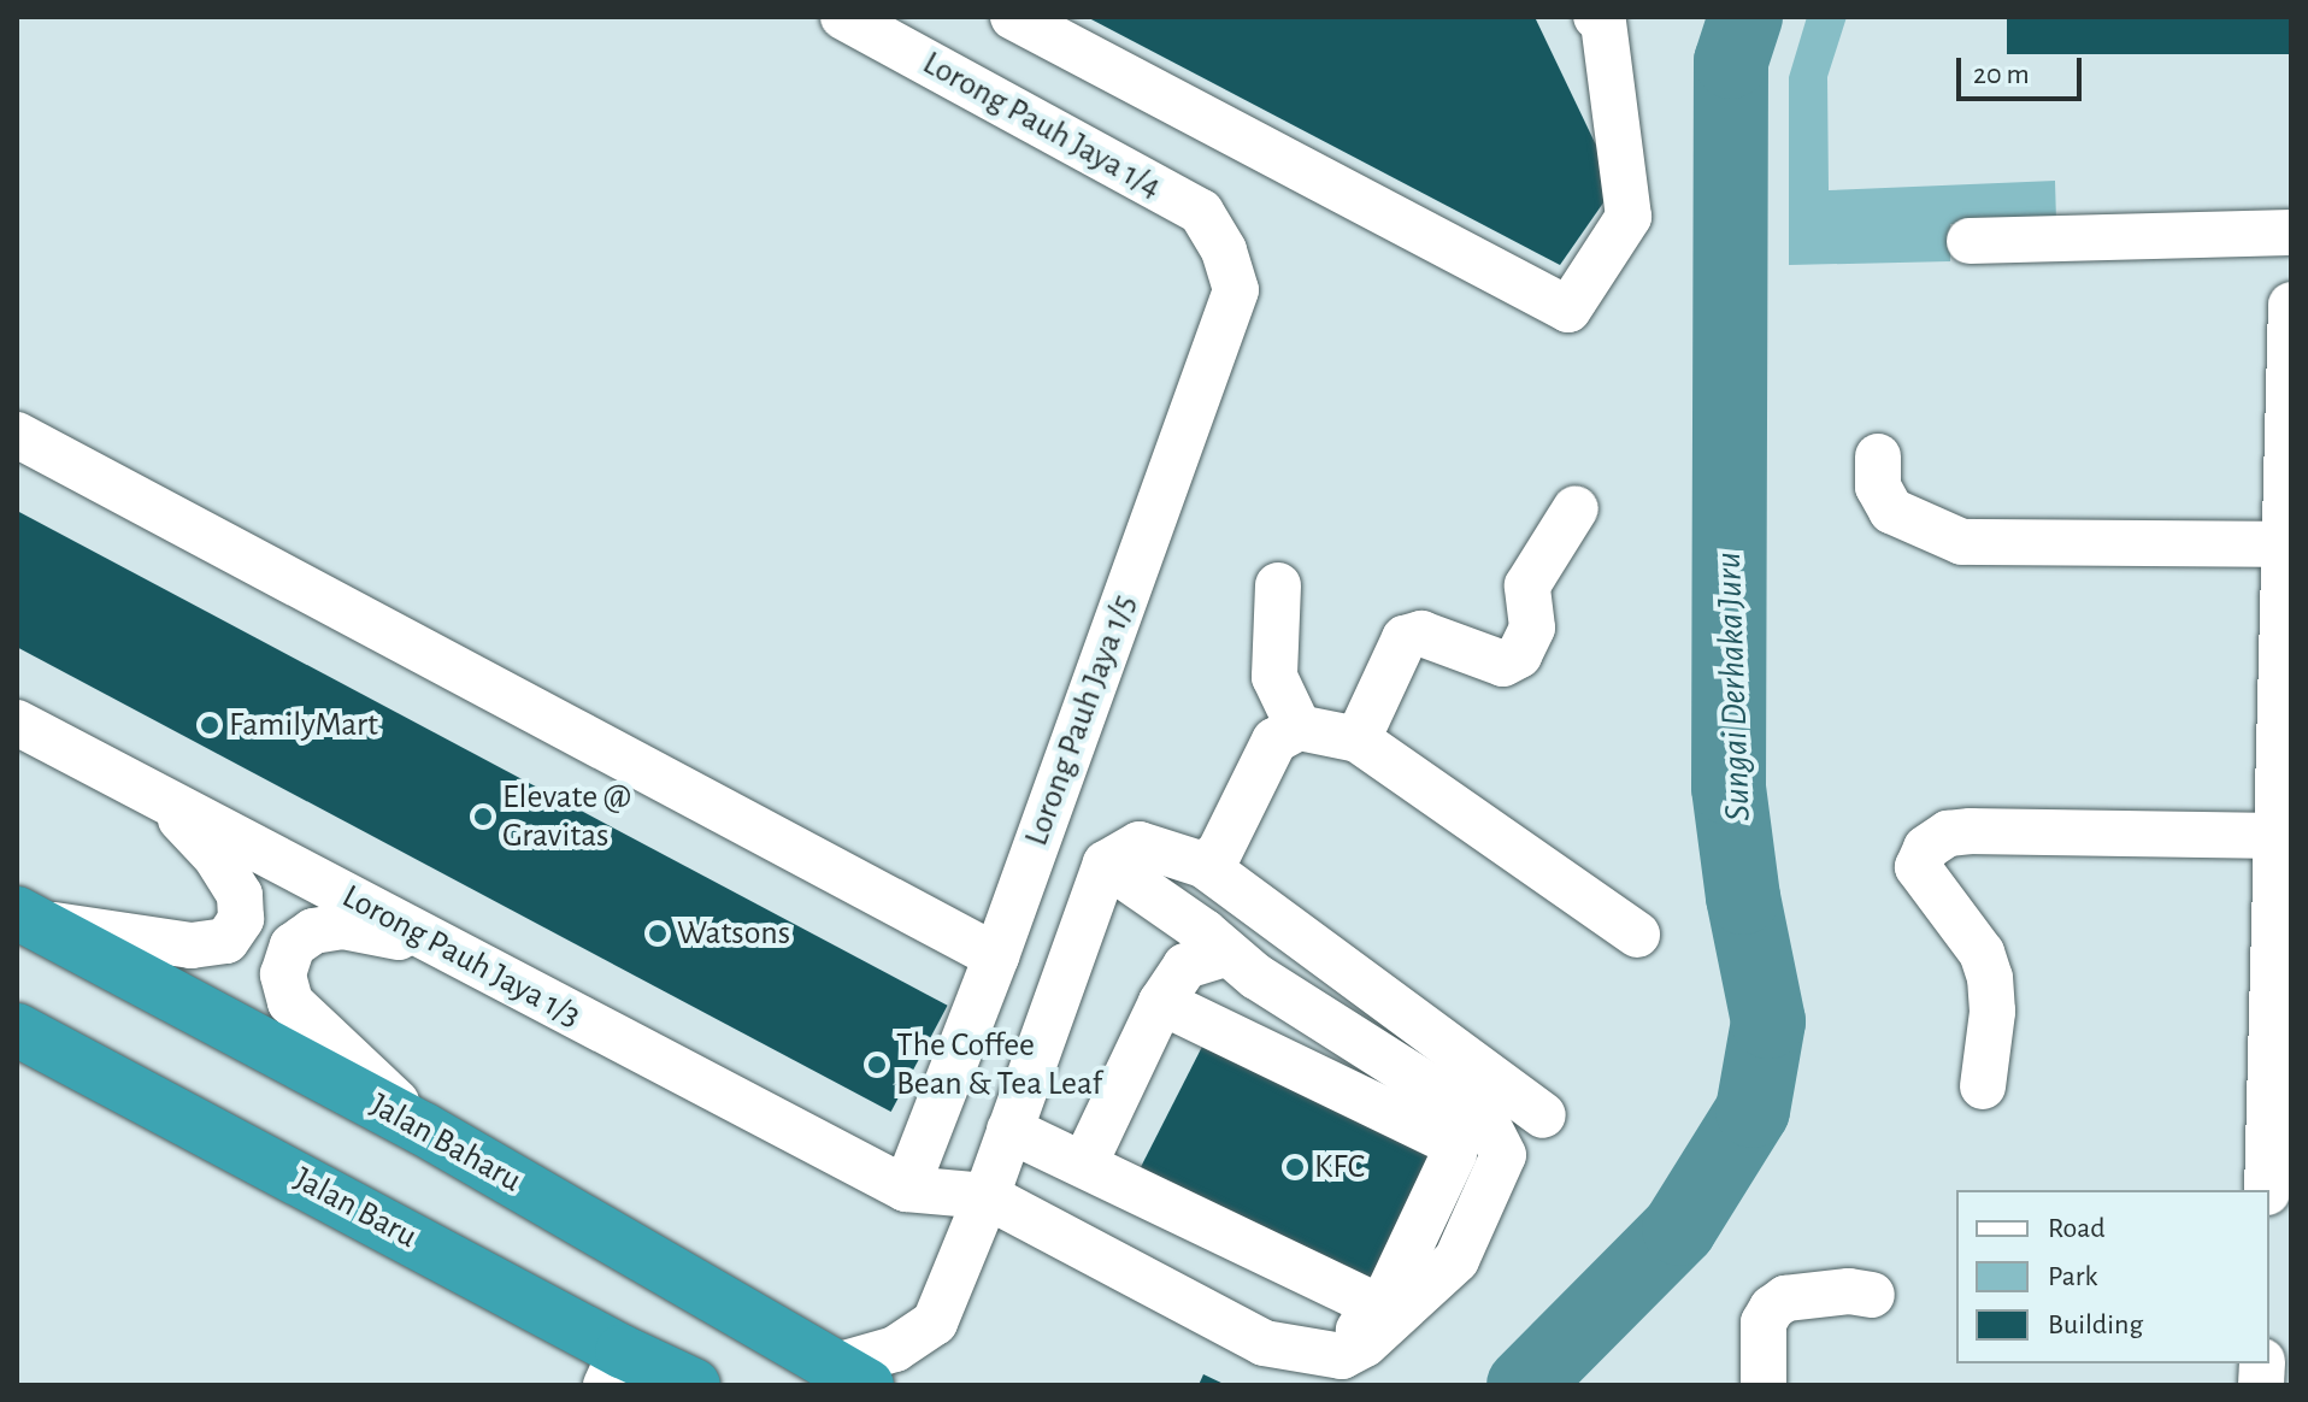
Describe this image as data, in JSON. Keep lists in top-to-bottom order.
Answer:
{
  "streets": {
    "highway": ["Jalan Baharu", "Jalan Baru"],
    "street": ["Lorong Pauh Jaya 1/4", "Lorong Pauh Jaya 1/5", "Lorong Pauh Jaya 1/3"]
  },
  "crossings": [
    ["Lorong Pauh Jaya 1/4", "Lorong Pauh Jaya 1/5"],
    ["Lorong Pauh Jaya 1/5", "Lorong Pauh Jaya 1/3"]
  ],
  "water": ["Sungai Derhaka Juru"],
  "places": [
    "FamilyMart",
    "Elevate @ Gravitas",
    "Watsons",
    "The Coffee Bean & Tea Leaf",
    "KFC"
  ],
  "legend": ["Road", "Park", "Building"],
  "scale_bar": "20 m"
}
